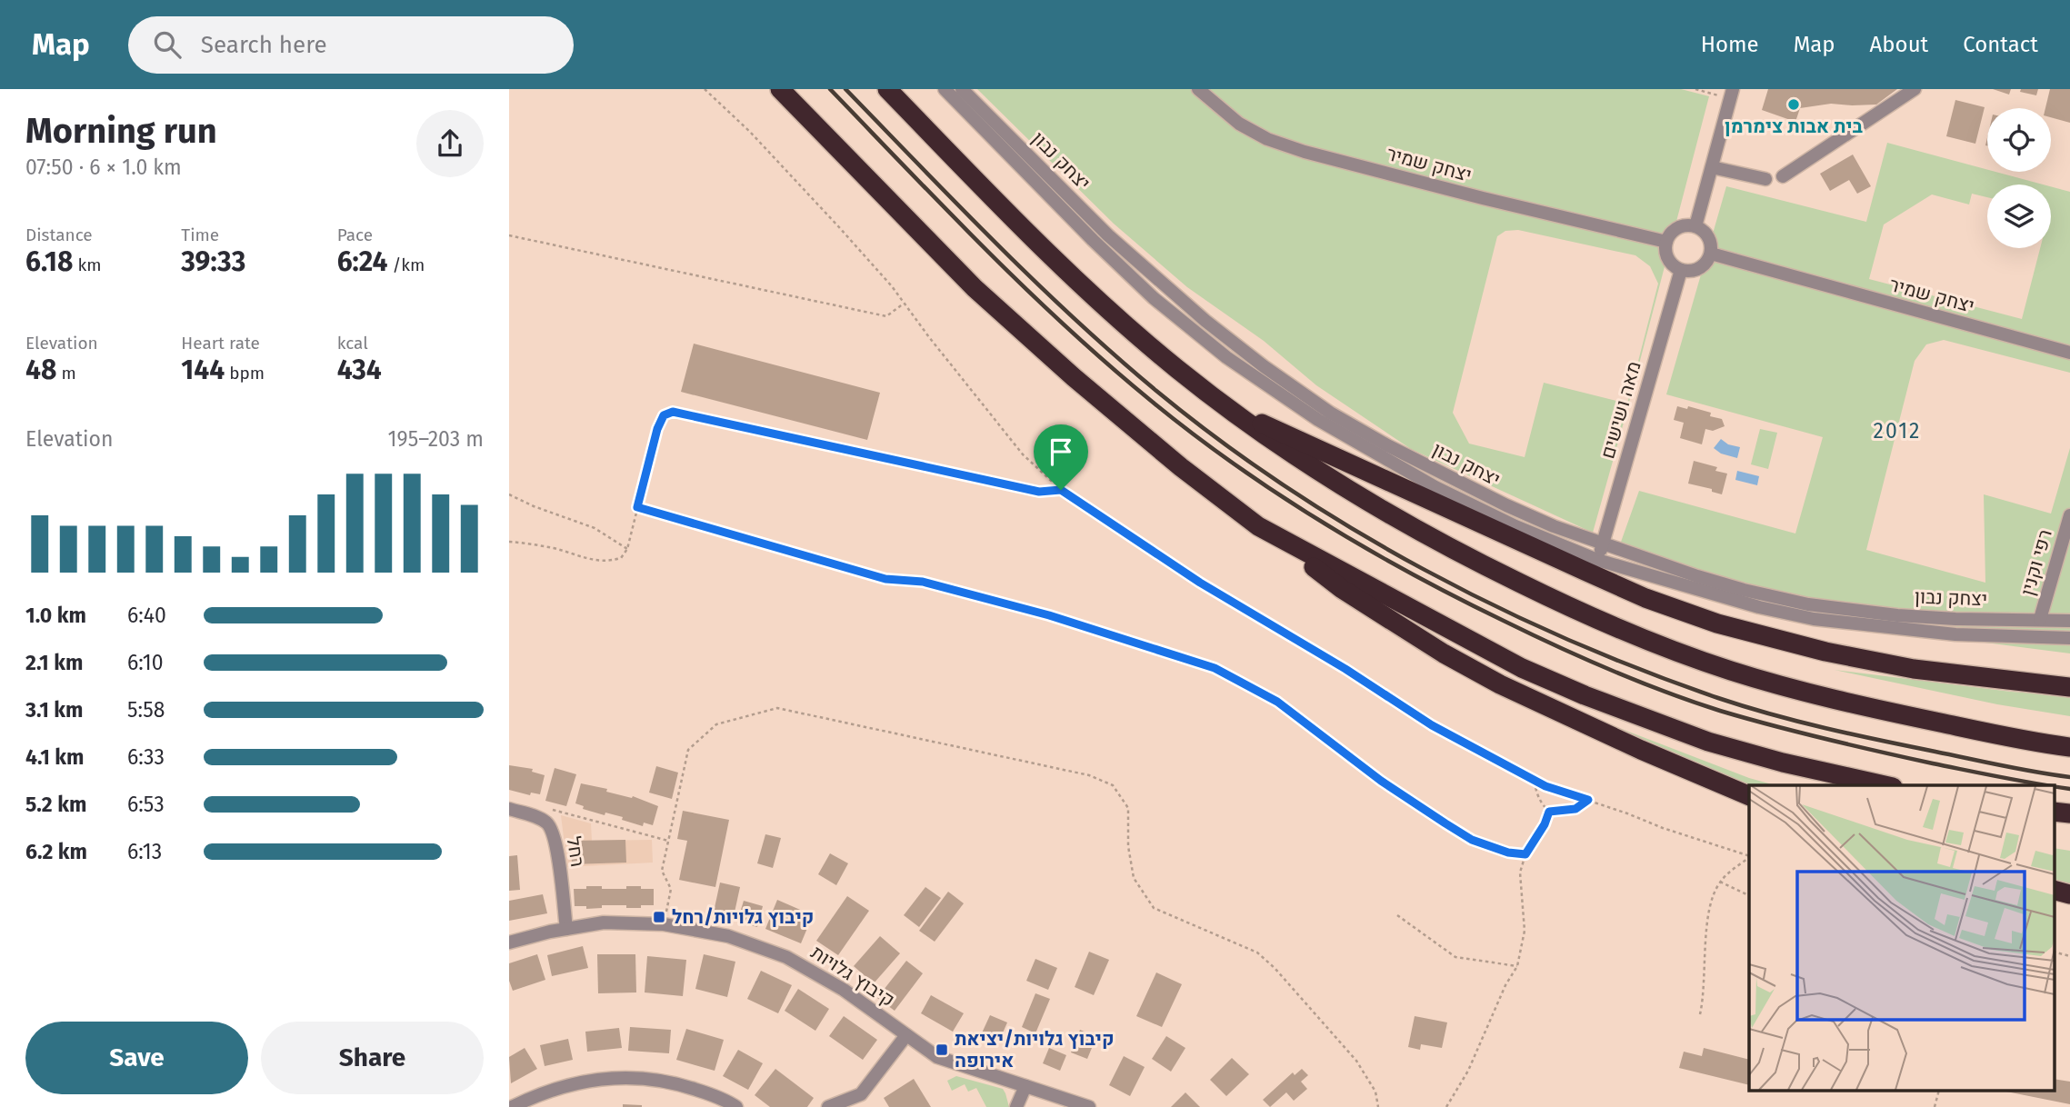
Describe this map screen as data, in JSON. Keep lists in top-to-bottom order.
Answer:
{
  "streets": {
    "street": [
      "יצחק נבון",
      "יצחק שמיר",
      "מאה ושישים",
      "רפי וקנין",
      "רחל",
      "קיבוץ גלויות"
    ]
  },
  "crossings": [
    ["יצחק נבון", "מאה ושישים"],
    ["יצחק נבון", "רפי וקנין"],
    ["יצחק שמיר", "מאה ושישים"],
    ["רחל", "קיבוץ גלויות"]
  ],
  "districts": ["2012"],
  "places": {
    "other": ["בית אבות צימרמן"],
    "transit": ["קיבוץ גלויות/רחל", "קיבוץ גלויות/יציאת אירופה"]
  },
  "page": {
    "header": "Map",
    "search": "Search here",
    "nav": [
      "Home",
      "Map",
      "About",
      "Contact"
    ],
    "heading": ["Morning run", "07:50 · 6 × 1.0 km"],
    "stats": [
      ["Distance", "6.18 km"],
      ["Time", "39:33"],
      ["Pace", "6:24 /km"],
      ["Elevation", "48 m"],
      ["Heart rate", "144 bpm"],
      ["kcal", "434"]
    ],
    "chart": ["Elevation", "195–203 m"],
    "list": [
      {
        "name": "1.0 km",
        "note": "6:40"
      },
      {
        "name": "2.1 km",
        "note": "6:10"
      },
      {
        "name": "3.1 km",
        "note": "5:58"
      },
      {
        "name": "4.1 km",
        "note": "6:33"
      },
      {
        "name": "5.2 km",
        "note": "6:53"
      },
      {
        "name": "6.2 km",
        "note": "6:13"
      }
    ],
    "buttons": ["Save", "Share"]
  }
}
